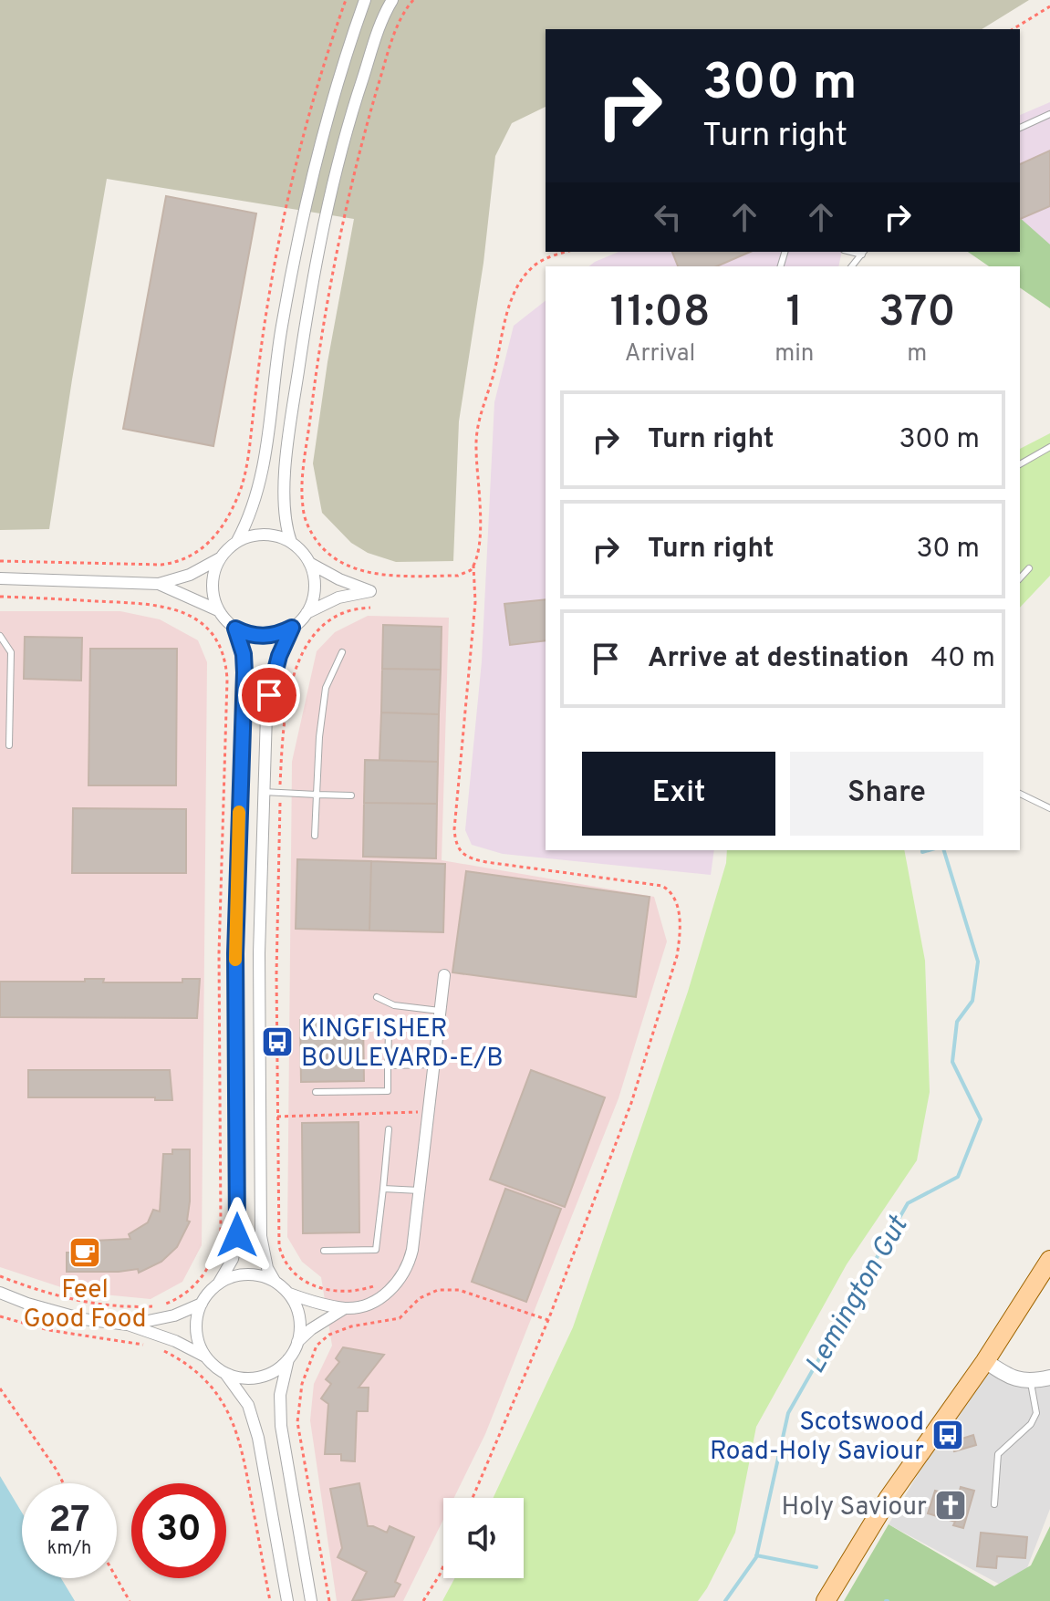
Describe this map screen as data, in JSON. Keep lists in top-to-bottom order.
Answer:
{
  "water": ["Lemington Gut"],
  "places": {
    "bus stop": ["KINGFISHER BOULEVARD-E/B", "Scotswood Road-Holy Saviour"],
    "cafe": ["Feel Good Food"],
    "church": ["Holy Saviour"]
  },
  "page": {
    "turn": ["300 m", "Turn right"],
    "eta": [
      "11:08",
      "Arrival",
      "1",
      "min",
      "370",
      "m"
    ],
    "list": [
      {
        "name": "Turn right",
        "value": "300 m"
      },
      {
        "name": "Turn right",
        "value": "30 m"
      },
      {
        "name": "Arrive at destination",
        "value": "40 m"
      }
    ],
    "buttons": ["Exit", "Share"],
    "speed": "27 km/h",
    "limit": "30"
  }
}
